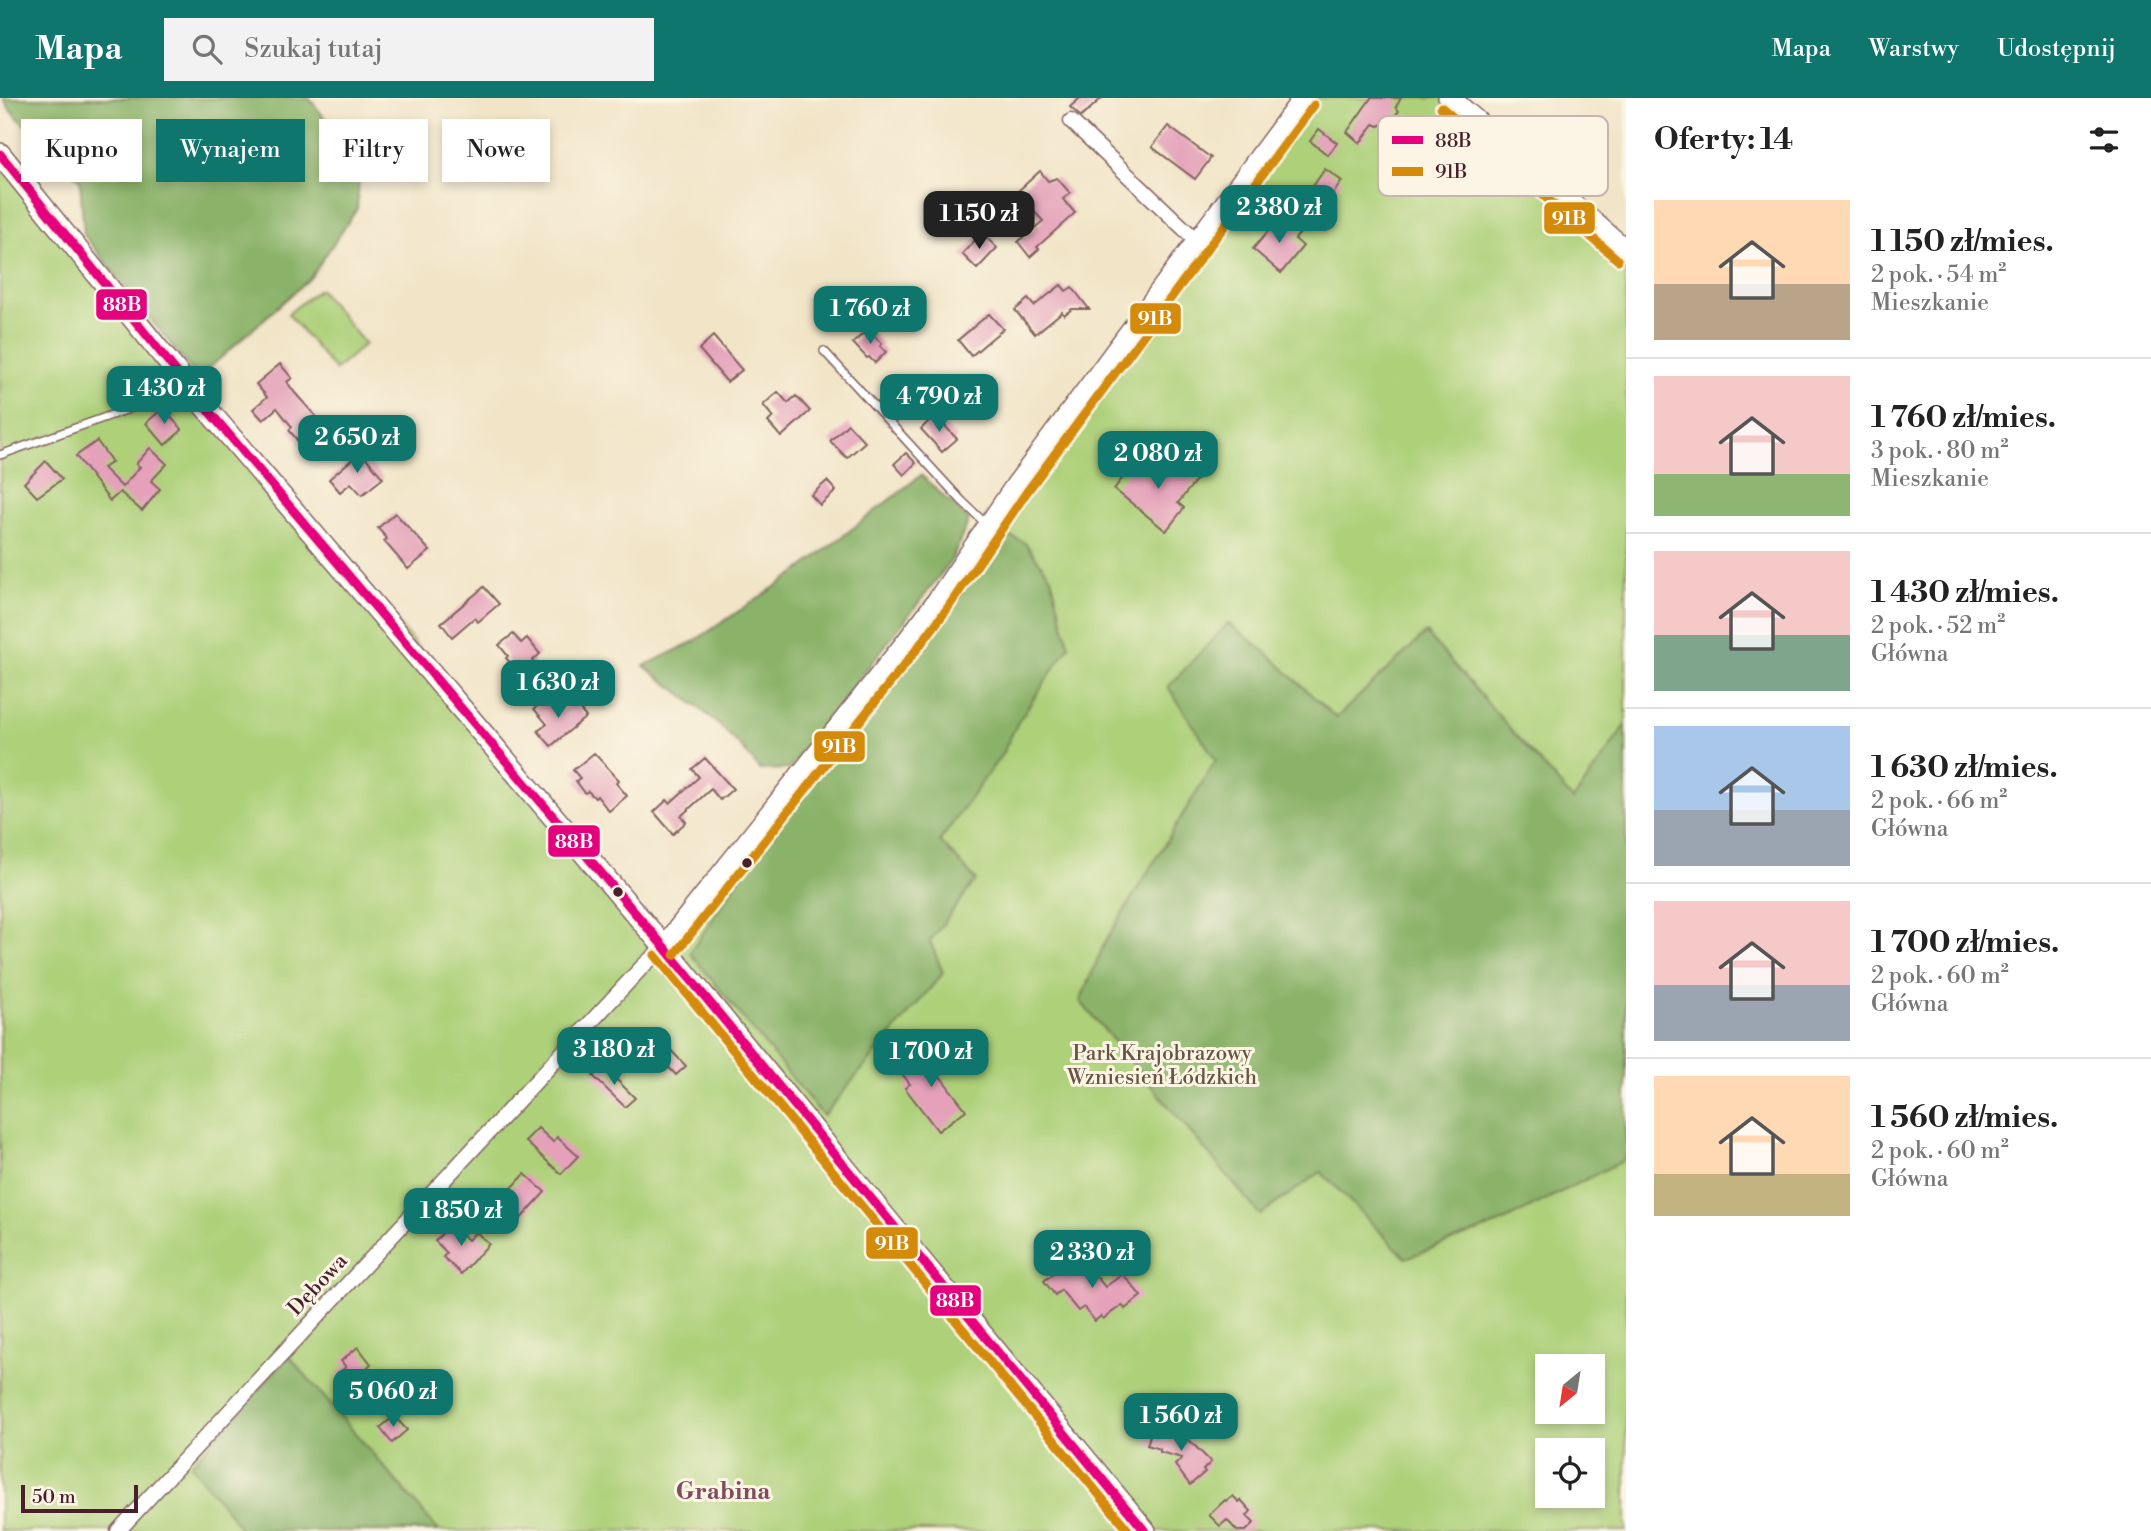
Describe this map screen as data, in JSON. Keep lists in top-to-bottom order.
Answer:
{
  "streets": {
    "street": ["Dębowa"]
  },
  "districts": ["Grabina"],
  "parks": ["Park Krajobrazowy Wzniesień Łódzkich"],
  "lines": ["transit line 91B", "transit line 88B"],
  "legend": ["88B", "91B"],
  "scale_bar": "50 m",
  "north": "bottom left",
  "page": {
    "header": "Mapa",
    "search": "Szukaj tutaj",
    "nav": ["Mapa", "Warstwy", "Udostępnij"],
    "heading": "Oferty: 14",
    "chip": [
      "Kupno",
      "Wynajem",
      "Filtry",
      "Nowe"
    ],
    "list": [
      {
        "name": "1 150 zł/mies.",
        "note": "2 pok. · 54 m² · Mieszkanie"
      },
      {
        "name": "1 760 zł/mies.",
        "note": "3 pok. · 80 m² · Mieszkanie"
      },
      {
        "name": "1 430 zł/mies.",
        "note": "2 pok. · 52 m² · Główna"
      },
      {
        "name": "1 630 zł/mies.",
        "note": "2 pok. · 66 m² · Główna"
      },
      {
        "name": "1 700 zł/mies.",
        "note": "2 pok. · 60 m² · Główna"
      },
      {
        "name": "1 560 zł/mies.",
        "note": "2 pok. · 60 m² · Główna"
      }
    ],
    "price": [
      "2 380 zł",
      "1 150 zł",
      "1 760 zł",
      "1 430 zł",
      "4 790 zł",
      "2 650 zł",
      "2 080 zł",
      "1 630 zł",
      "3 180 zł",
      "1 700 zł",
      "1 850 zł",
      "2 330 zł",
      "5 060 zł",
      "1 560 zł"
    ],
    "scale": "50 m"
  }
}
